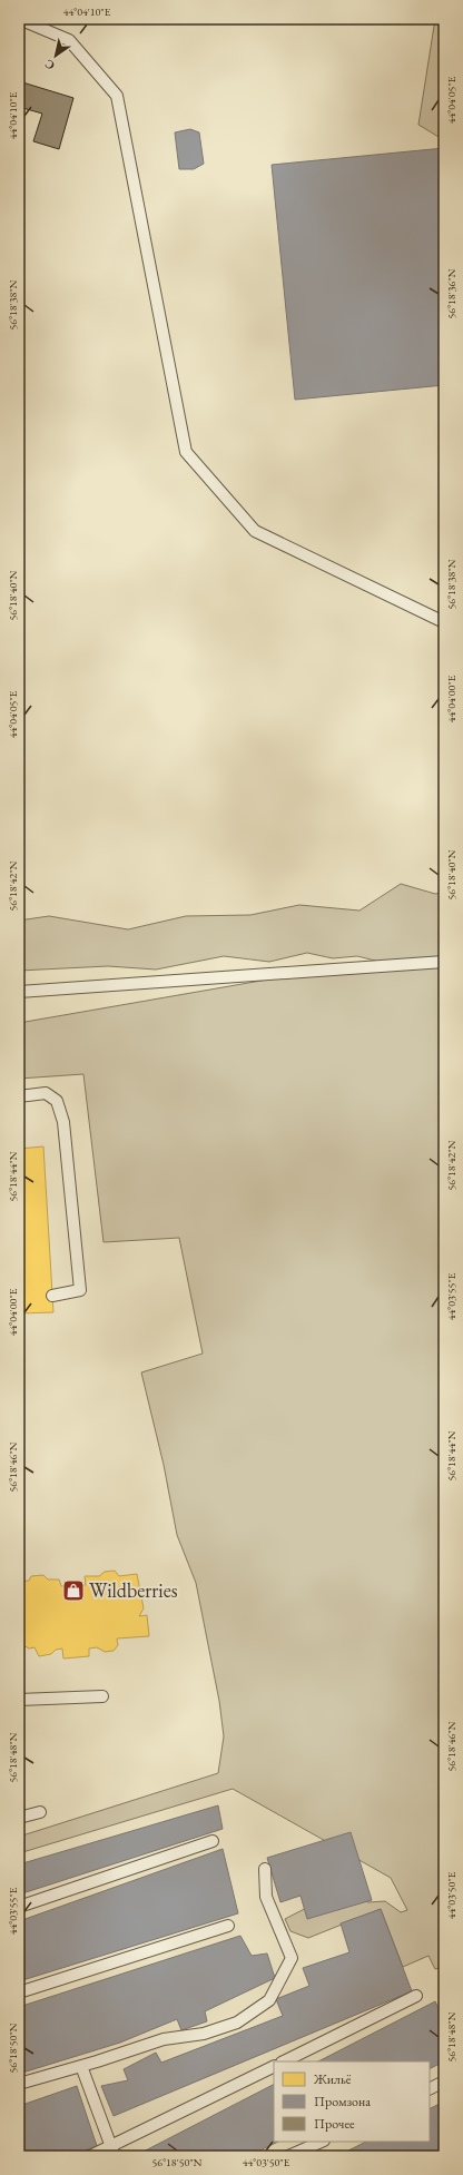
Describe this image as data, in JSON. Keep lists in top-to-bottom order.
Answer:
{
  "places": {
    "shop": ["Wildberries"]
  },
  "legend": ["Жильё", "Промзона", "Прочее"],
  "north": "bottom left",
  "coordinates": [
    "44°04'10\"E",
    "44°04'05\"E",
    "56°18'36\"N",
    "56°18'38\"N",
    "56°18'40\"N",
    "44°04'00\"E",
    "56°18'42\"N",
    "56°18'44\"N",
    "44°03'55\"E",
    "56°18'46\"N",
    "56°18'48\"N",
    "44°03'50\"E",
    "56°18'50\"N"
  ]
}
